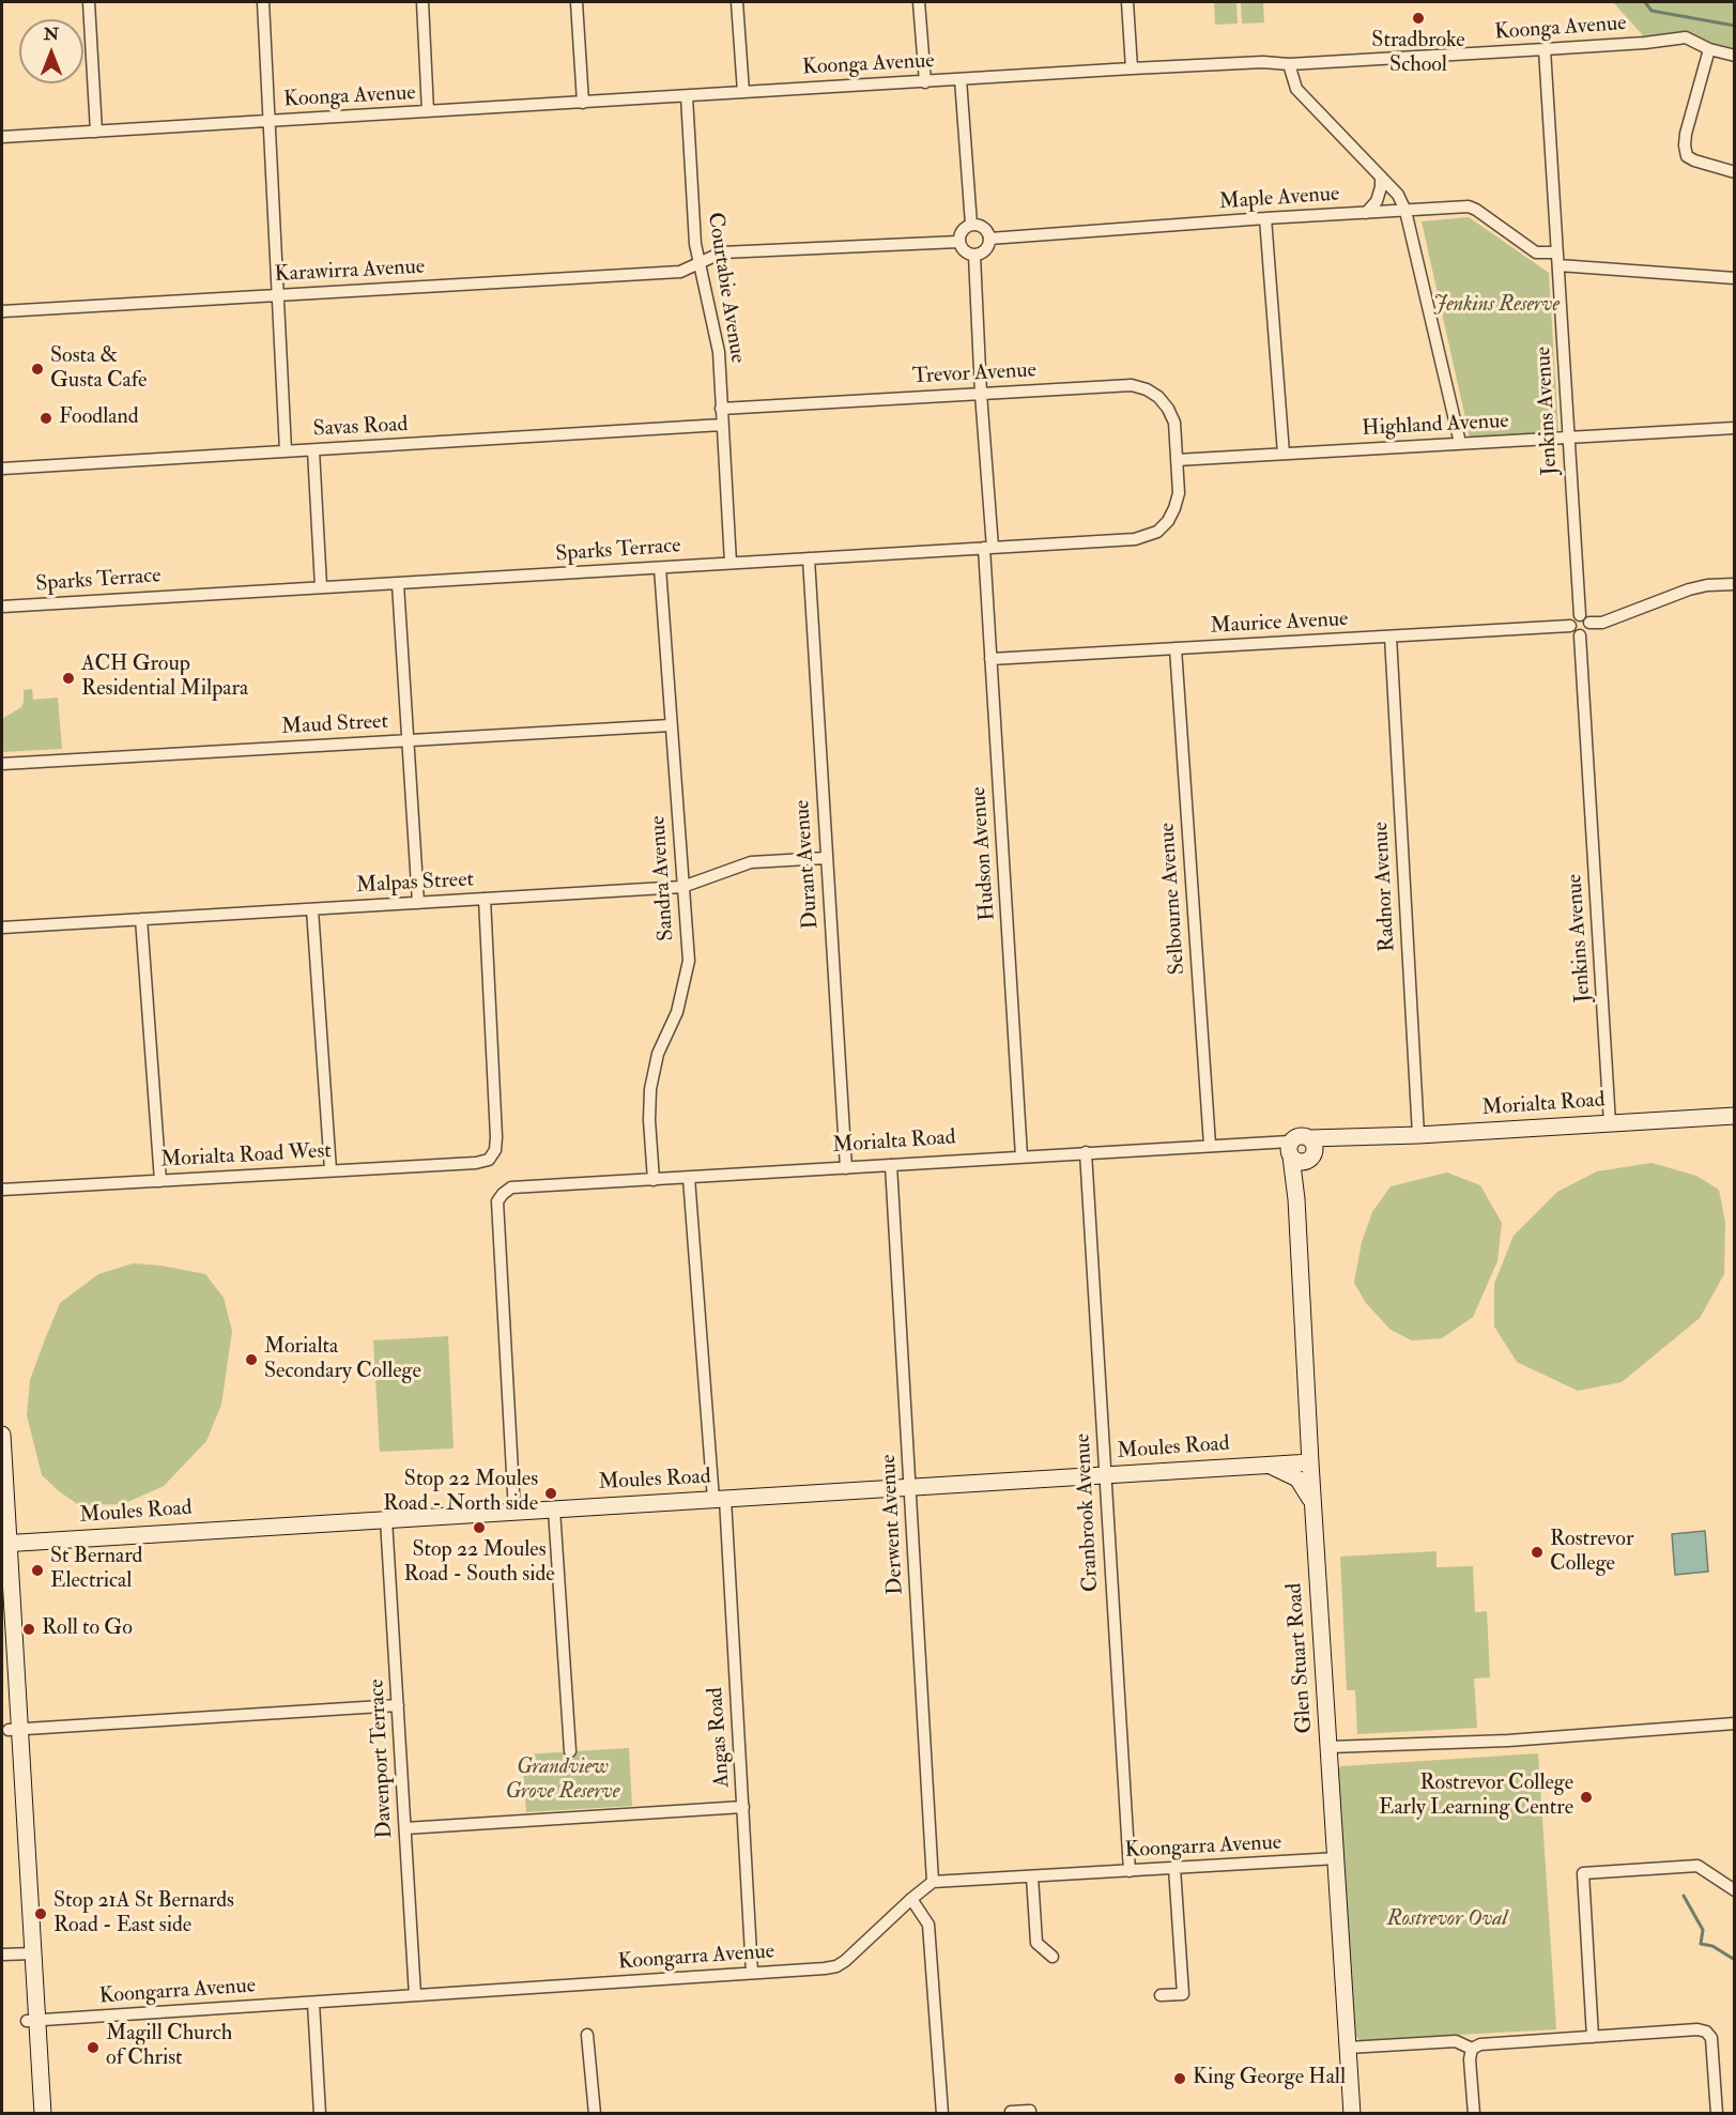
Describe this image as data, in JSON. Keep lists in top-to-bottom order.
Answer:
{
  "streets": {
    "main road": ["Morialta Road", "Moules Road", "Glen Stuart Road"],
    "street": [
      "Koonga Avenue",
      "Maple Avenue",
      "Karawirra Avenue",
      "Courtabie Avenue",
      "Trevor Avenue",
      "Jenkins Avenue",
      "Highland Avenue",
      "Savas Road",
      "Sparks Terrace",
      "Maurice Avenue",
      "Maud Street",
      "Hudson Avenue",
      "Durant Avenue",
      "Sandra Avenue",
      "Malpas Street",
      "Radnor Avenue",
      "Selbourne Avenue",
      "Morialta Road West",
      "Cranbrook Avenue",
      "Derwent Avenue",
      "Angas Road",
      "Davenport Terrace",
      "Koongarra Avenue"
    ]
  },
  "crossings": [
    ["Koonga Avenue", "Courtabie Avenue"],
    ["Koonga Avenue", "Jenkins Avenue"],
    ["Maple Avenue", "Jenkins Avenue"],
    ["Maple Avenue", "Hudson Avenue"],
    ["Karawirra Avenue", "Courtabie Avenue"],
    ["Courtabie Avenue", "Trevor Avenue"],
    ["Courtabie Avenue", "Savas Road"],
    ["Courtabie Avenue", "Sparks Terrace"],
    ["Trevor Avenue", "Highland Avenue"],
    ["Trevor Avenue", "Sparks Terrace"],
    ["Trevor Avenue", "Hudson Avenue"],
    ["Jenkins Avenue", "Highland Avenue"],
    ["Jenkins Avenue", "Maurice Avenue"],
    ["Jenkins Avenue", "Morialta Road"],
    ["Highland Avenue", "Sparks Terrace"],
    ["Sparks Terrace", "Hudson Avenue"],
    ["Sparks Terrace", "Durant Avenue"],
    ["Sparks Terrace", "Sandra Avenue"],
    ["Maurice Avenue", "Hudson Avenue"],
    ["Maurice Avenue", "Radnor Avenue"],
    ["Maurice Avenue", "Selbourne Avenue"],
    ["Maud Street", "Sandra Avenue"],
    ["Hudson Avenue", "Morialta Road"],
    ["Durant Avenue", "Malpas Street"],
    ["Durant Avenue", "Morialta Road"],
    ["Sandra Avenue", "Malpas Street"],
    ["Sandra Avenue", "Morialta Road"],
    ["Malpas Street", "Morialta Road West"],
    ["Radnor Avenue", "Morialta Road"],
    ["Selbourne Avenue", "Morialta Road"],
    ["Morialta Road", "Moules Road"],
    ["Morialta Road", "Cranbrook Avenue"],
    ["Morialta Road", "Derwent Avenue"],
    ["Morialta Road", "Glen Stuart Road"],
    ["Morialta Road", "Angas Road"],
    ["Moules Road", "Cranbrook Avenue"],
    ["Moules Road", "Derwent Avenue"],
    ["Moules Road", "Glen Stuart Road"],
    ["Moules Road", "Angas Road"],
    ["Moules Road", "Davenport Terrace"],
    ["Cranbrook Avenue", "Koongarra Avenue"],
    ["Derwent Avenue", "Koongarra Avenue"],
    ["Glen Stuart Road", "Koongarra Avenue"],
    ["Angas Road", "Koongarra Avenue"],
    ["Davenport Terrace", "Koongarra Avenue"]
  ],
  "parks": ["Jenkins Reserve", "Grandview Grove Reserve", "Rostrevor Oval"],
  "places": [
    "Stradbroke School",
    "Sosta & Gusta Cafe",
    "Foodland",
    "ACH Group Residential Milpara",
    "Morialta Secondary College",
    "Stop 22 Moules Road - North side",
    "Stop 22 Moules Road - South side",
    "Rostrevor College",
    "St Bernard Electrical",
    "Roll to Go",
    "Rostrevor College Early Learning Centre",
    "Stop 21A St Bernards Road - East side",
    "Magill Church of Christ",
    "King George Hall"
  ],
  "north": "top"
}
